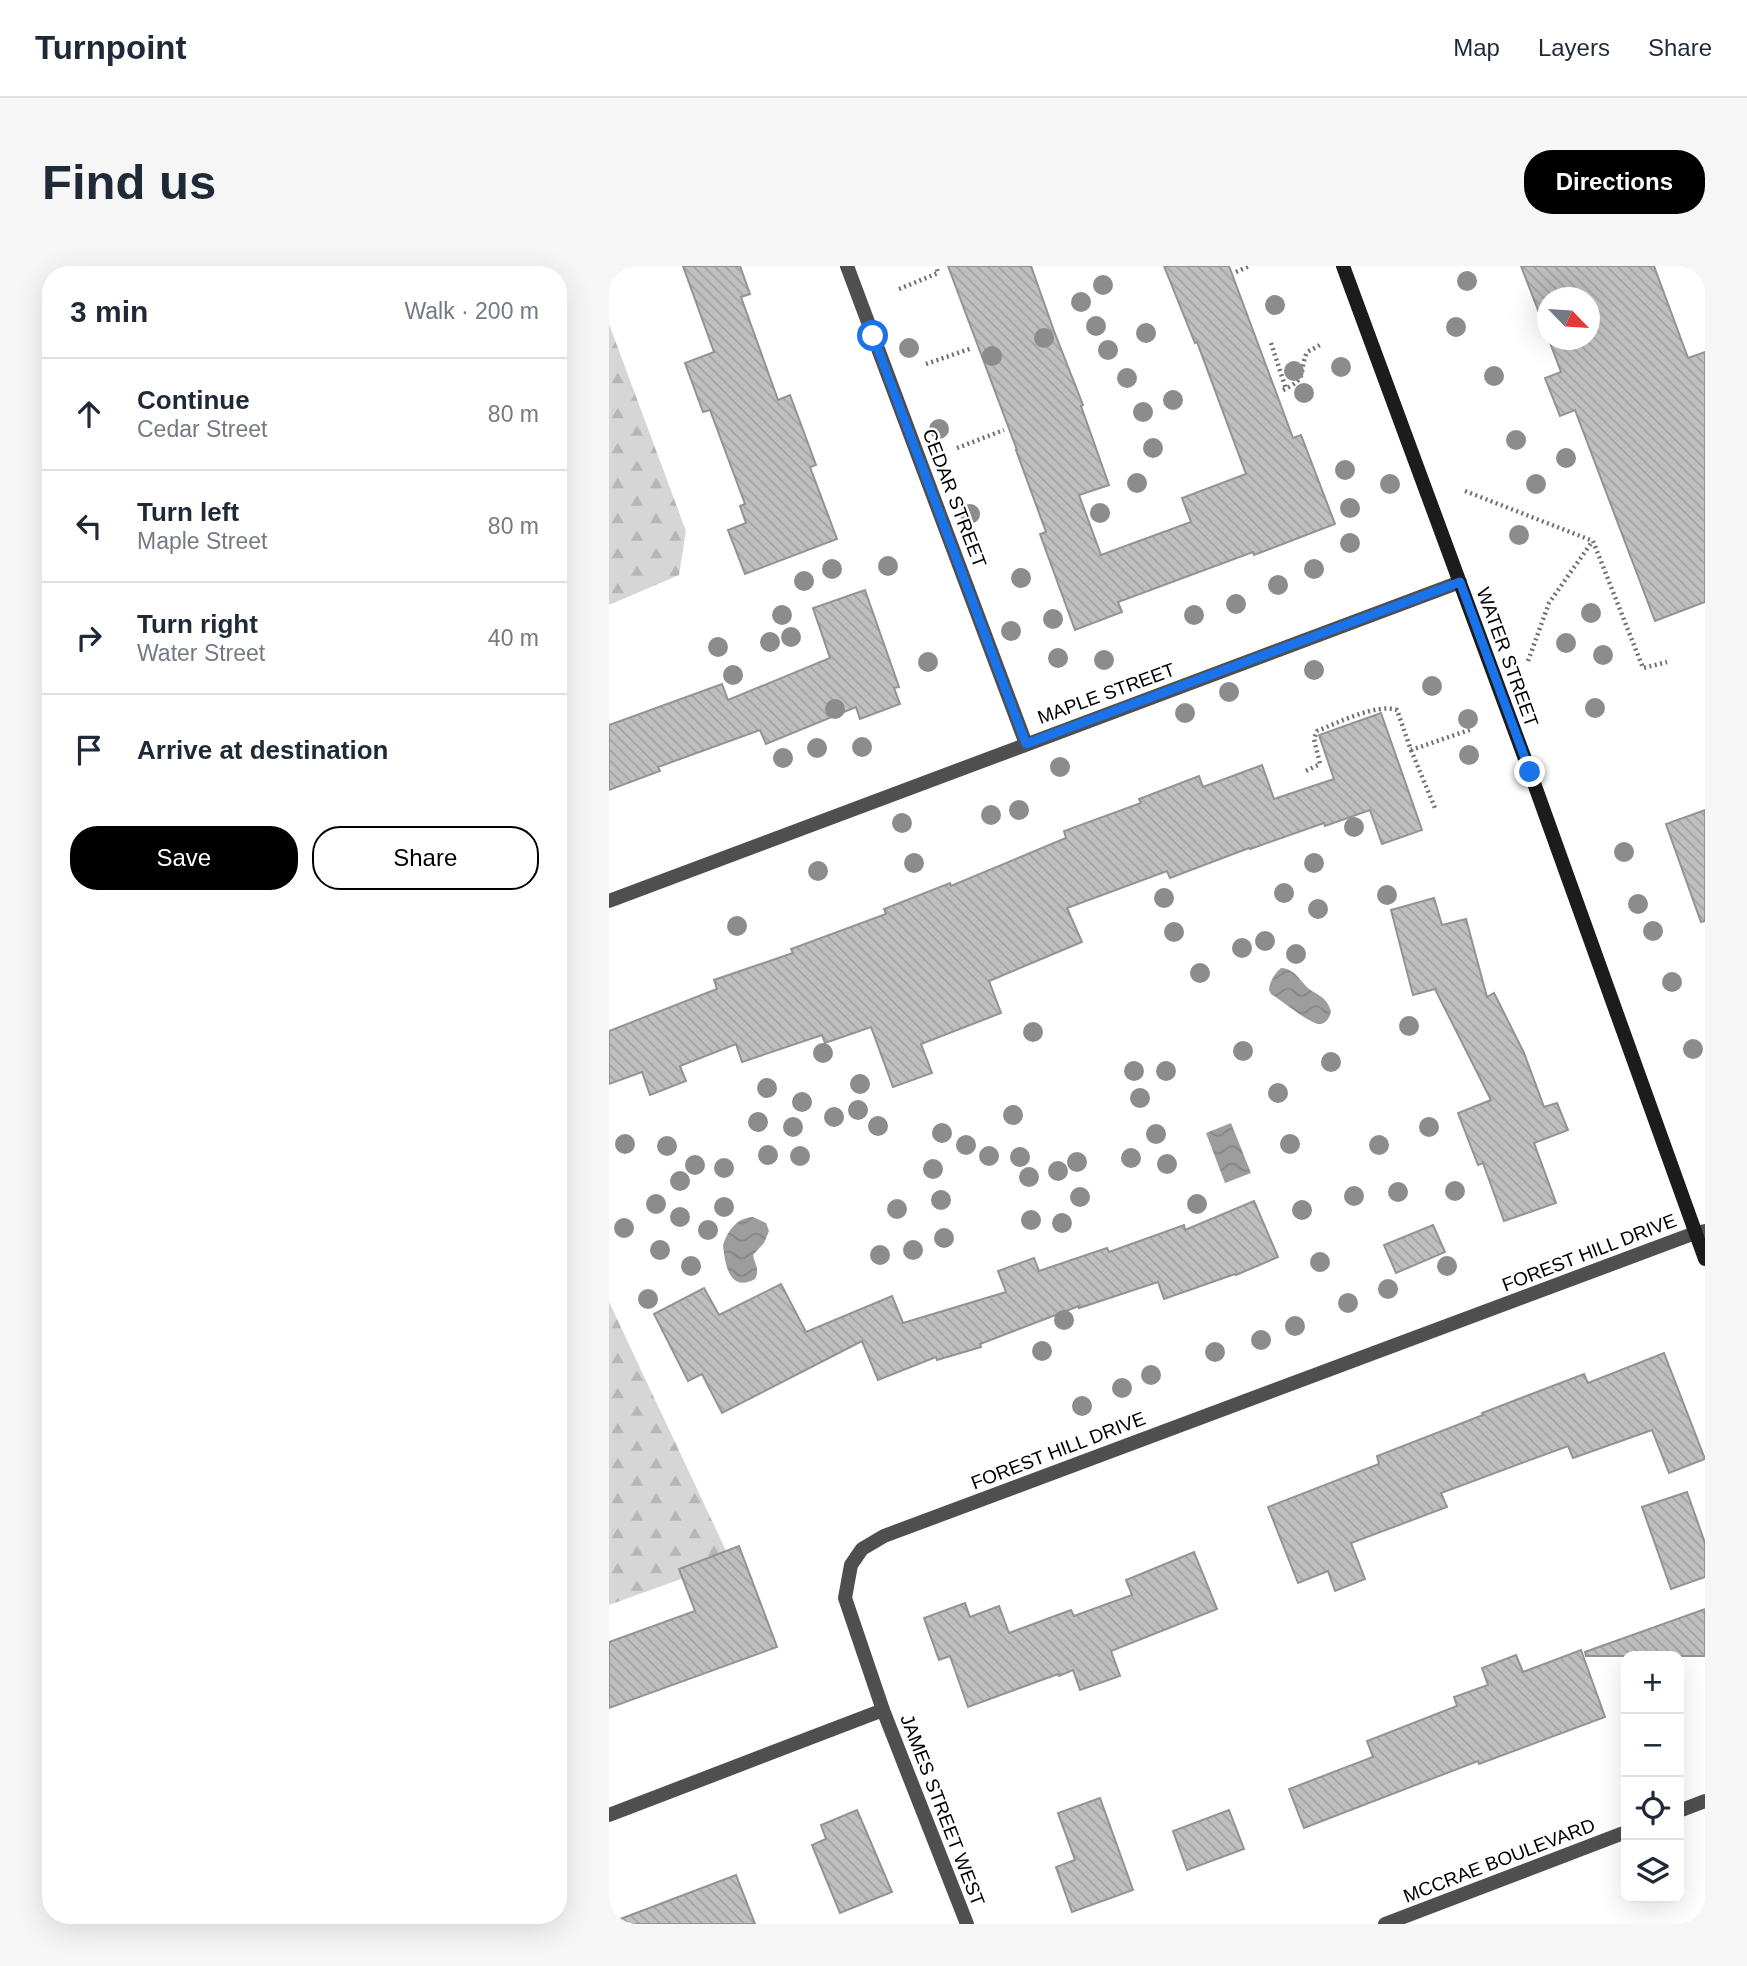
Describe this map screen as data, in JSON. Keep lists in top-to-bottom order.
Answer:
{
  "streets": {
    "street": [
      "CEDAR STREET",
      "WATER STREET",
      "MAPLE STREET",
      "FOREST HILL DRIVE",
      "JAMES STREET WEST",
      "MCCRAE BOULEVARD"
    ]
  },
  "crossings": [
    ["CEDAR STREET", "MAPLE STREET"],
    ["WATER STREET", "MAPLE STREET"],
    ["WATER STREET", "FOREST HILL DRIVE"],
    ["FOREST HILL DRIVE", "JAMES STREET WEST"]
  ],
  "north": "bottom right",
  "page": {
    "header": "Turnpoint",
    "nav": ["Map", "Layers", "Share"],
    "buttons": [
      "Directions",
      ["Save", "Share"]
    ],
    "title": "Find us",
    "heading": ["3 min", "Walk · 200 m"],
    "list": [
      ["Continue", "Cedar Street", "80 m"],
      ["Turn left", "Maple Street", "80 m"],
      ["Turn right", "Water Street", "40 m"],
      "Arrive at destination"
    ],
    "map_buttons": ["+", "−"]
  }
}
